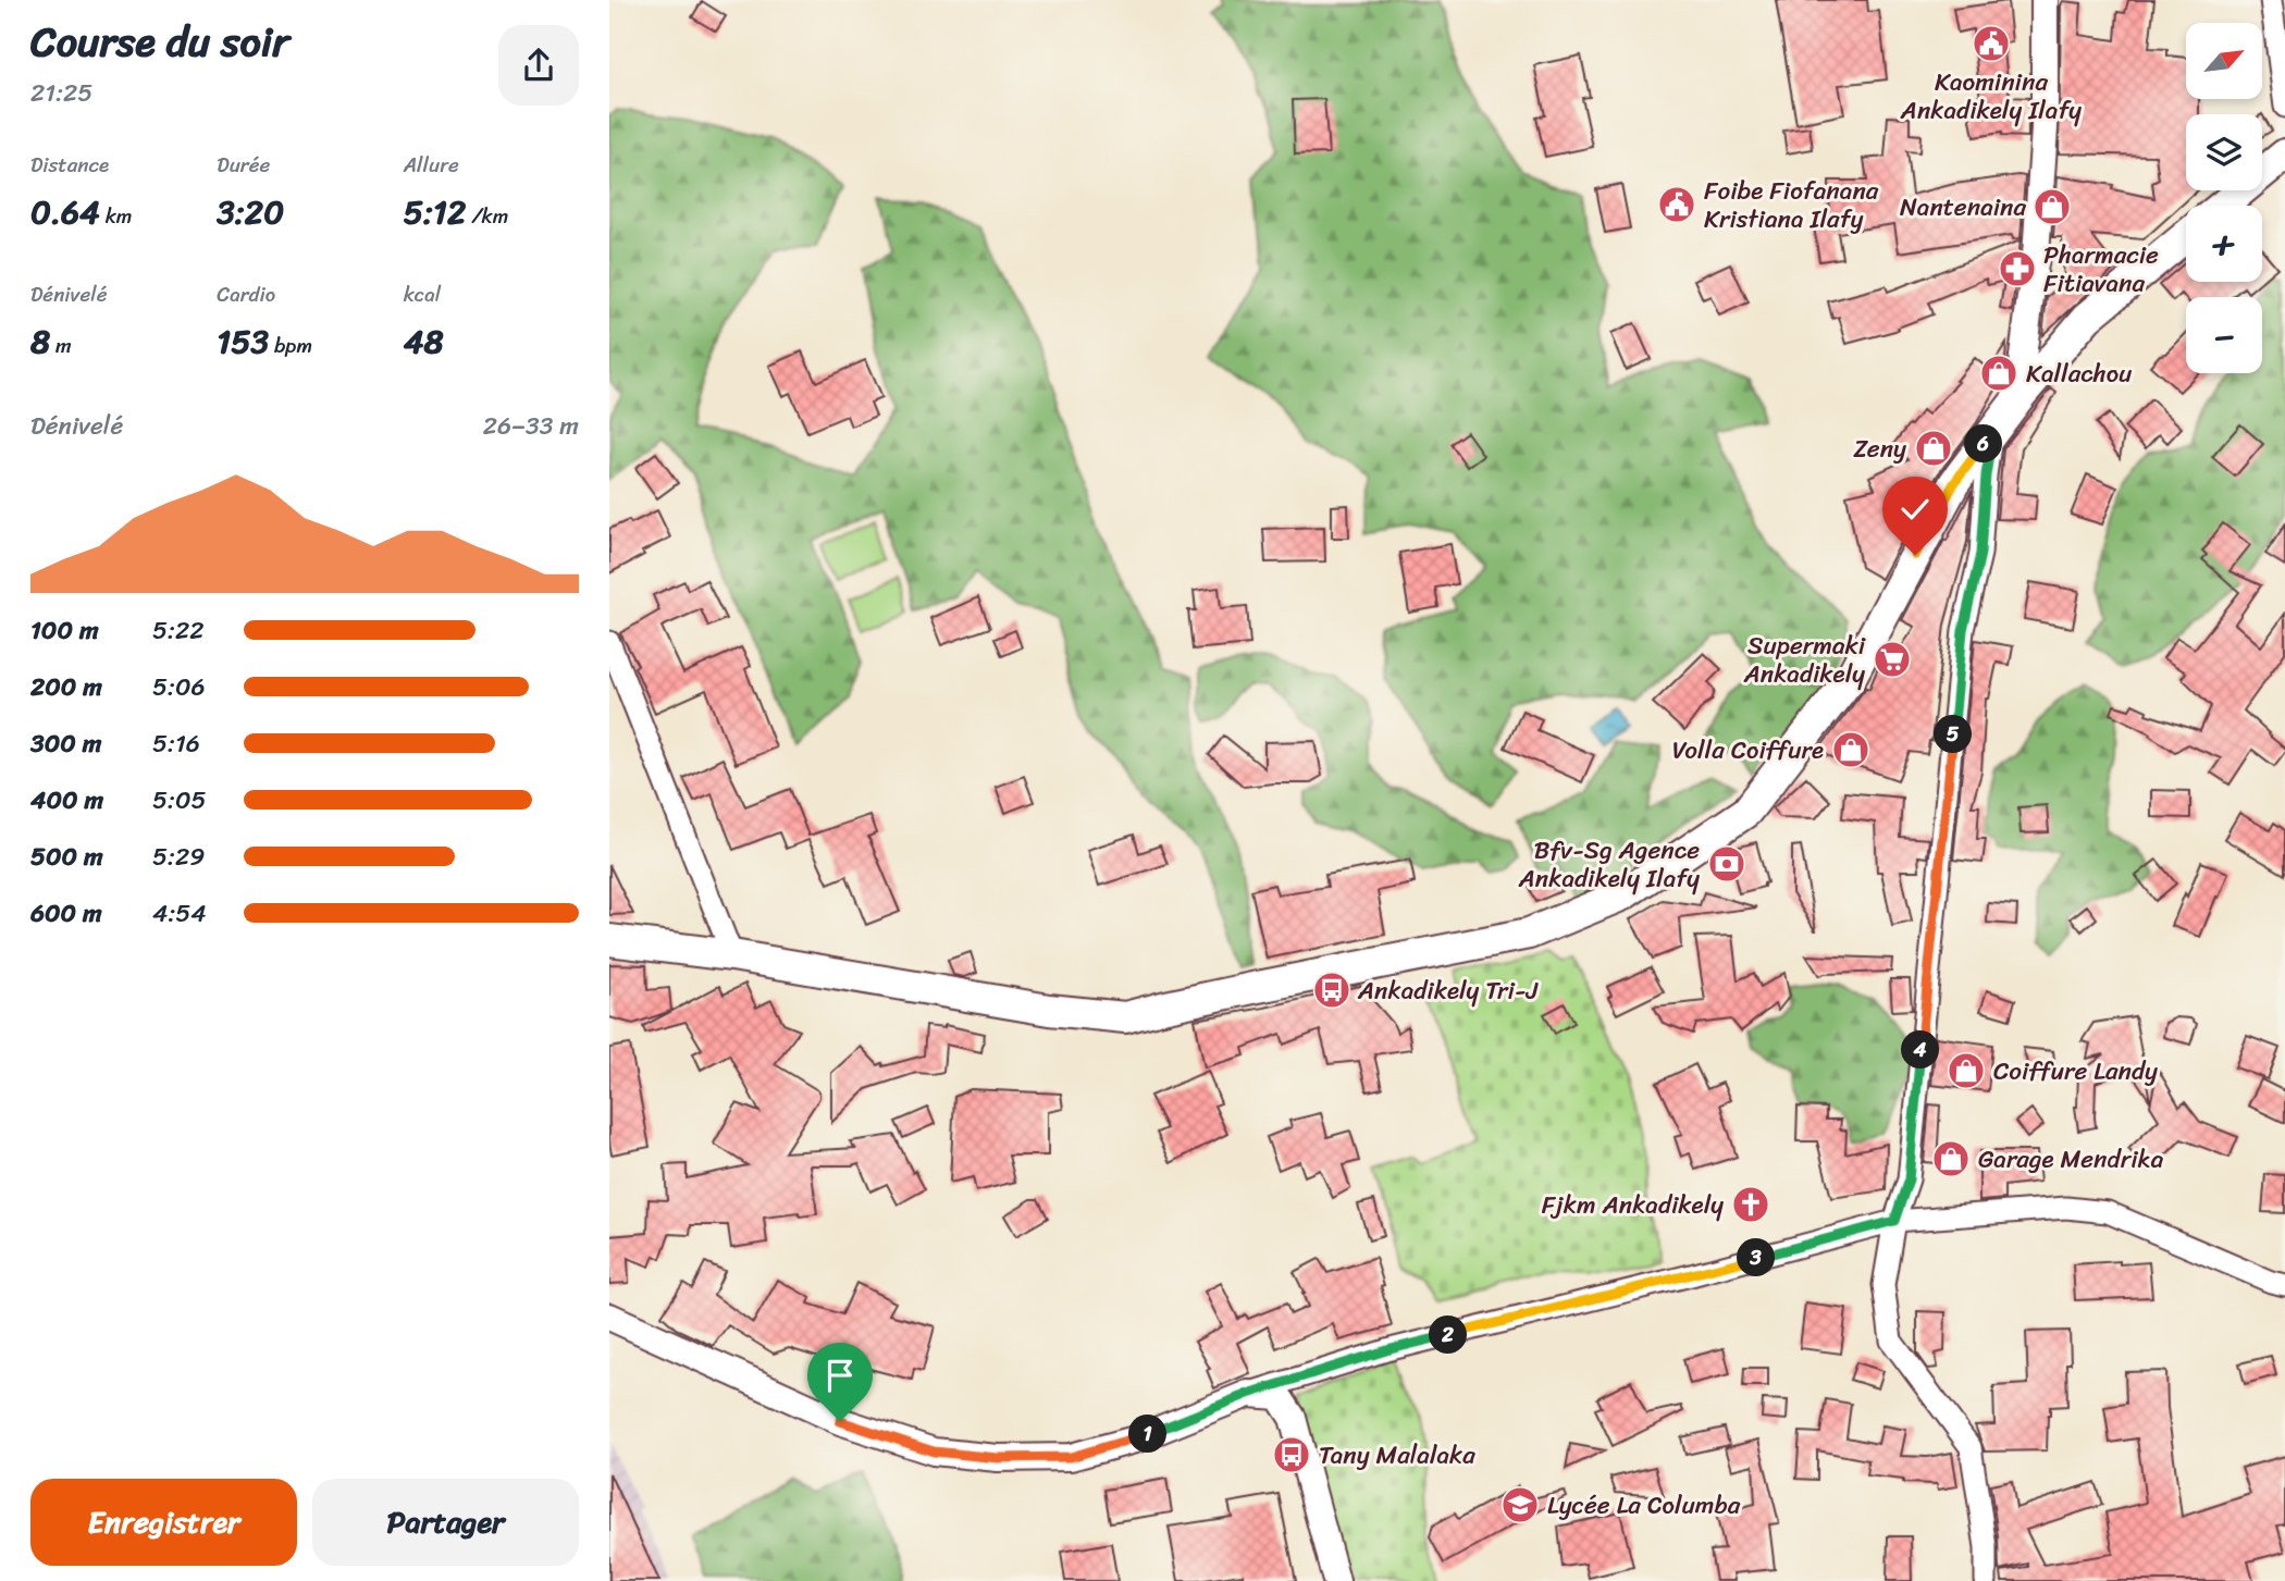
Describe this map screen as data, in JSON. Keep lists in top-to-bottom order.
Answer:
{
  "places": {
    "public building": ["Kaominina Ankadikely Ilafy", "Foibe Fiofanana Kristiana Ilafy"],
    "shop": [
      "Nantenaina",
      "Kallachou",
      "Zeny",
      "Volla Coiffure",
      "Coiffure Landy",
      "Garage Mendrika"
    ],
    "pharmacy": ["Pharmacie Fitiavana"],
    "supermarket": ["Supermaki Ankadikely"],
    "bank": ["Bfv-Sg Agence Ankadikely Ilafy"],
    "bus stop": ["Ankadikely Tri-J", "Tany Malalaka"],
    "church": ["Fjkm Ankadikely"],
    "school or university": ["Lycée La Columba"]
  },
  "north": "top right",
  "page": {
    "heading": ["Course du soir", "21:25"],
    "map_buttons": ["+", "−"],
    "stats": [
      ["Distance", "0.64 km"],
      ["Durée", "3:20"],
      ["Allure", "5:12 /km"],
      ["Dénivelé", "8 m"],
      ["Cardio", "153 bpm"],
      ["kcal", "48"]
    ],
    "chart": ["Dénivelé", "26–33 m"],
    "pins": [
      "6",
      "5",
      "4",
      "3",
      "2",
      "1"
    ],
    "list": [
      {
        "name": "100 m",
        "note": "5:22"
      },
      {
        "name": "200 m",
        "note": "5:06"
      },
      {
        "name": "300 m",
        "note": "5:16"
      },
      {
        "name": "400 m",
        "note": "5:05"
      },
      {
        "name": "500 m",
        "note": "5:29"
      },
      {
        "name": "600 m",
        "note": "4:54"
      }
    ],
    "buttons": ["Enregistrer", "Partager"]
  }
}
